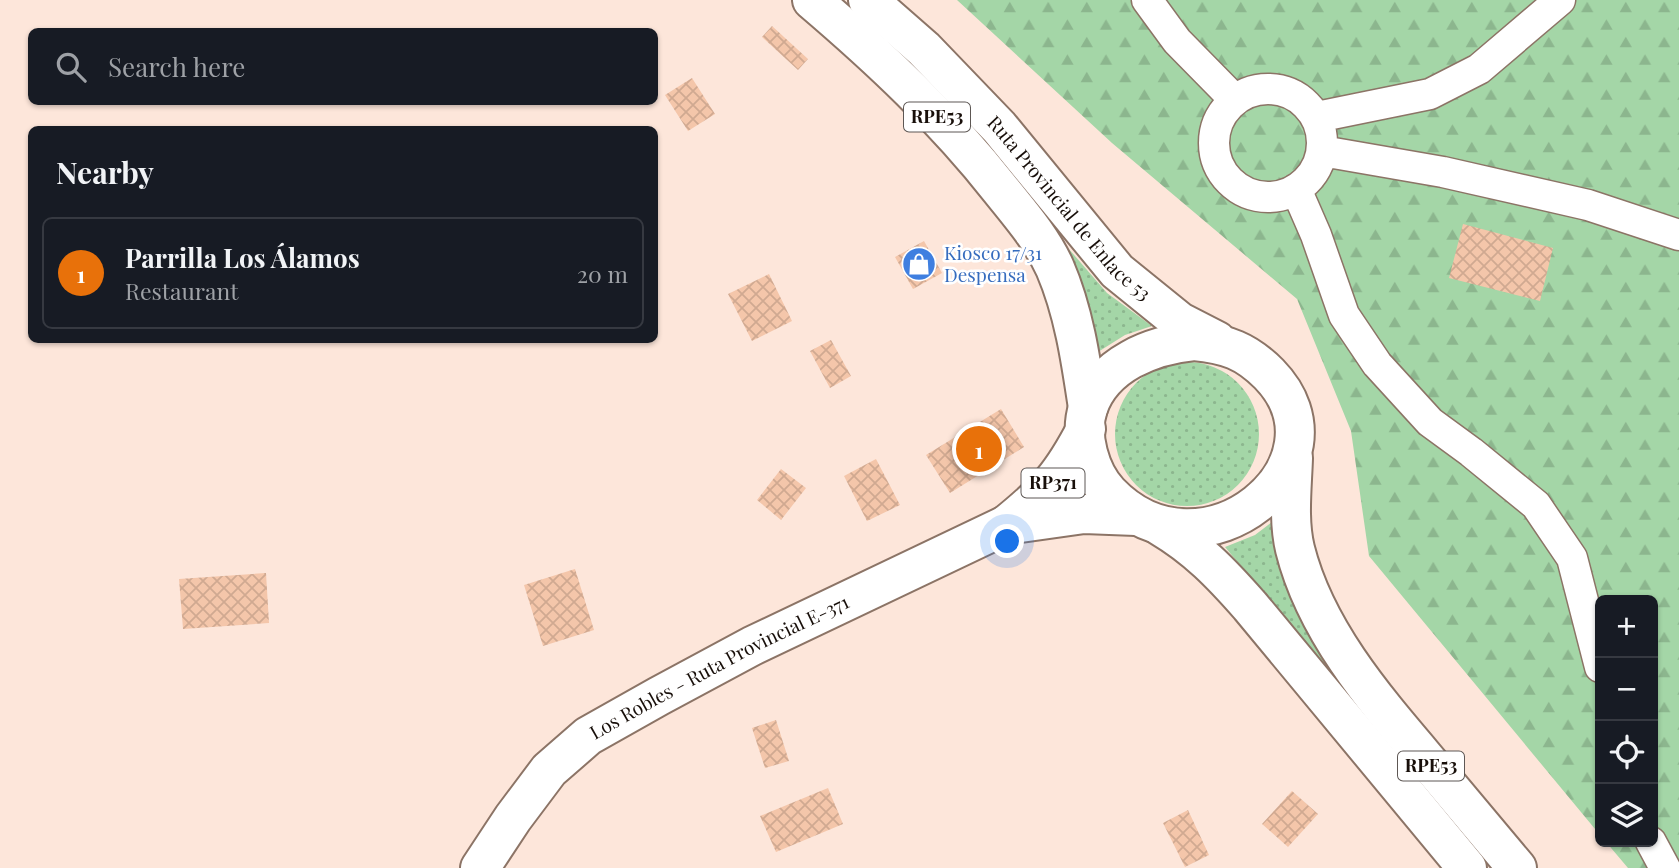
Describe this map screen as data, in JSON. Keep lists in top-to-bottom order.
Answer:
{
  "streets": {
    "main road": [
      "RPE53",
      "Ruta Provincial de Enlace 53",
      "RP371",
      "Los Robles - Ruta Provincial E-371"
    ]
  },
  "crossings": [
    ["RPE53", "Ruta Provincial de Enlace 53"],
    ["RPE53", "RP371"],
    ["Ruta Provincial de Enlace 53", "RP371"],
    ["RP371", "Los Robles - Ruta Provincial E-371"]
  ],
  "places": {
    "shop": ["Kiosco 17/31 Despensa"]
  },
  "page": {
    "search": "Search here",
    "heading": "Nearby",
    "list": [
      {
        "mark": "1",
        "name": "Parrilla Los Álamos",
        "note": "Restaurant",
        "value": "20 m"
      }
    ],
    "pins": "1",
    "map_buttons": ["+", "−"]
  }
}
